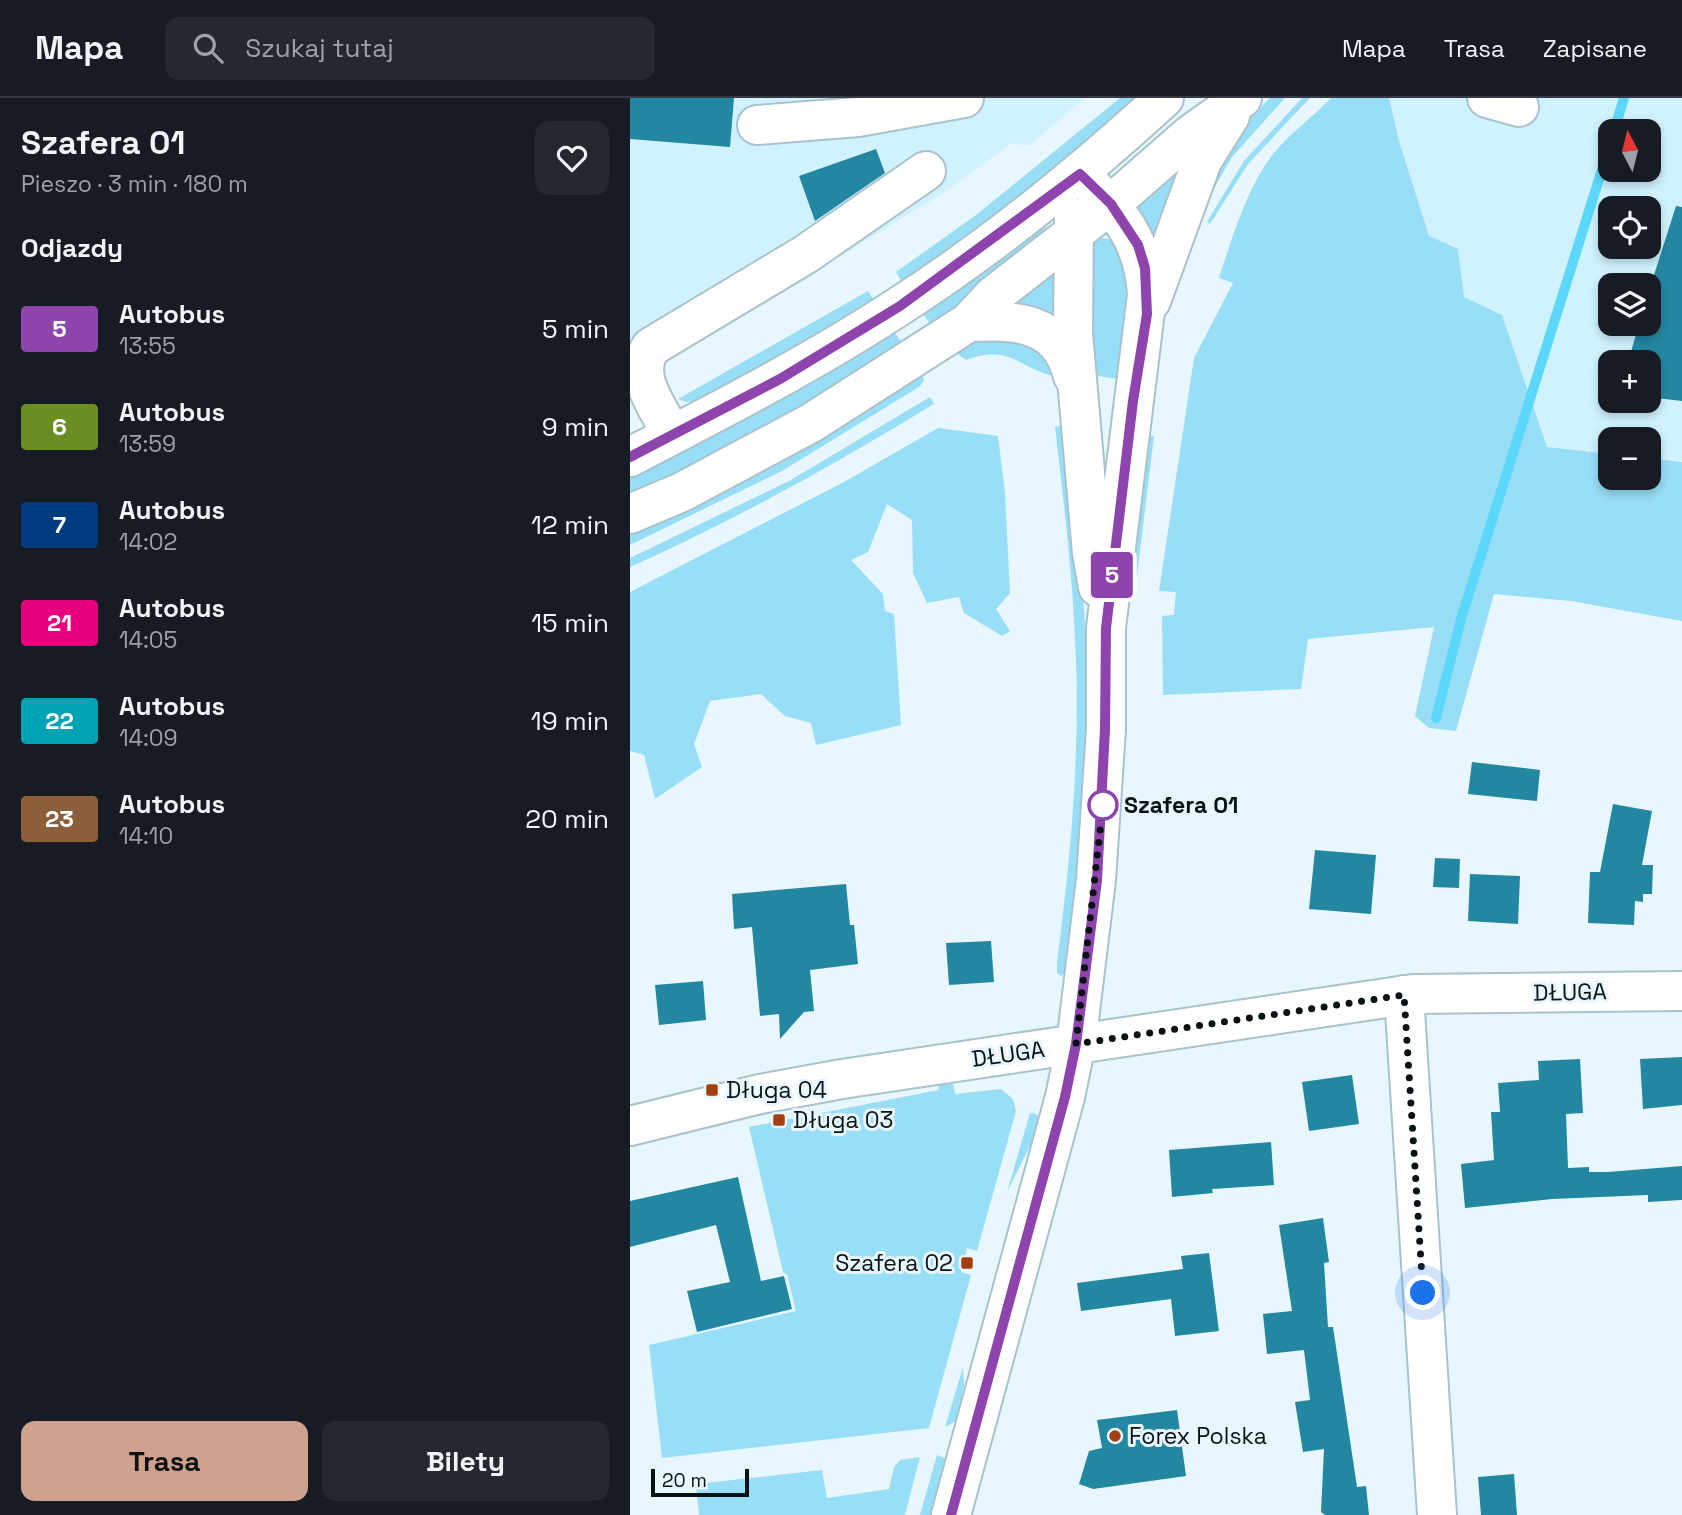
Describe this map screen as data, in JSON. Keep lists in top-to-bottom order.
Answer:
{
  "streets": {
    "street": ["DŁUGA"]
  },
  "places": {
    "other": ["Szafera 01", "Forex Polska"],
    "transit": ["Długa 04", "Długa 03", "Szafera 02"]
  },
  "lines": ["bus line 5"],
  "scale_bar": "20 m",
  "north": "top",
  "page": {
    "header": "Mapa",
    "search": "Szukaj tutaj",
    "nav": ["Mapa", "Trasa", "Zapisane"],
    "heading": [
      ["Szafera 01", "Pieszo · 3 min · 180 m"],
      "Odjazdy"
    ],
    "on_map": "5",
    "map_buttons": ["+", "−"],
    "list": [
      {
        "mark": "5",
        "name": "Autobus",
        "note": "13:55",
        "value": "5 min"
      },
      {
        "mark": "6",
        "name": "Autobus",
        "note": "13:59",
        "value": "9 min"
      },
      {
        "mark": "7",
        "name": "Autobus",
        "note": "14:02",
        "value": "12 min"
      },
      {
        "mark": "21",
        "name": "Autobus",
        "note": "14:05",
        "value": "15 min"
      },
      {
        "mark": "22",
        "name": "Autobus",
        "note": "14:09",
        "value": "19 min"
      },
      {
        "mark": "23",
        "name": "Autobus",
        "note": "14:10",
        "value": "20 min"
      }
    ],
    "buttons": ["Trasa", "Bilety"],
    "scale": "20 m"
  }
}
